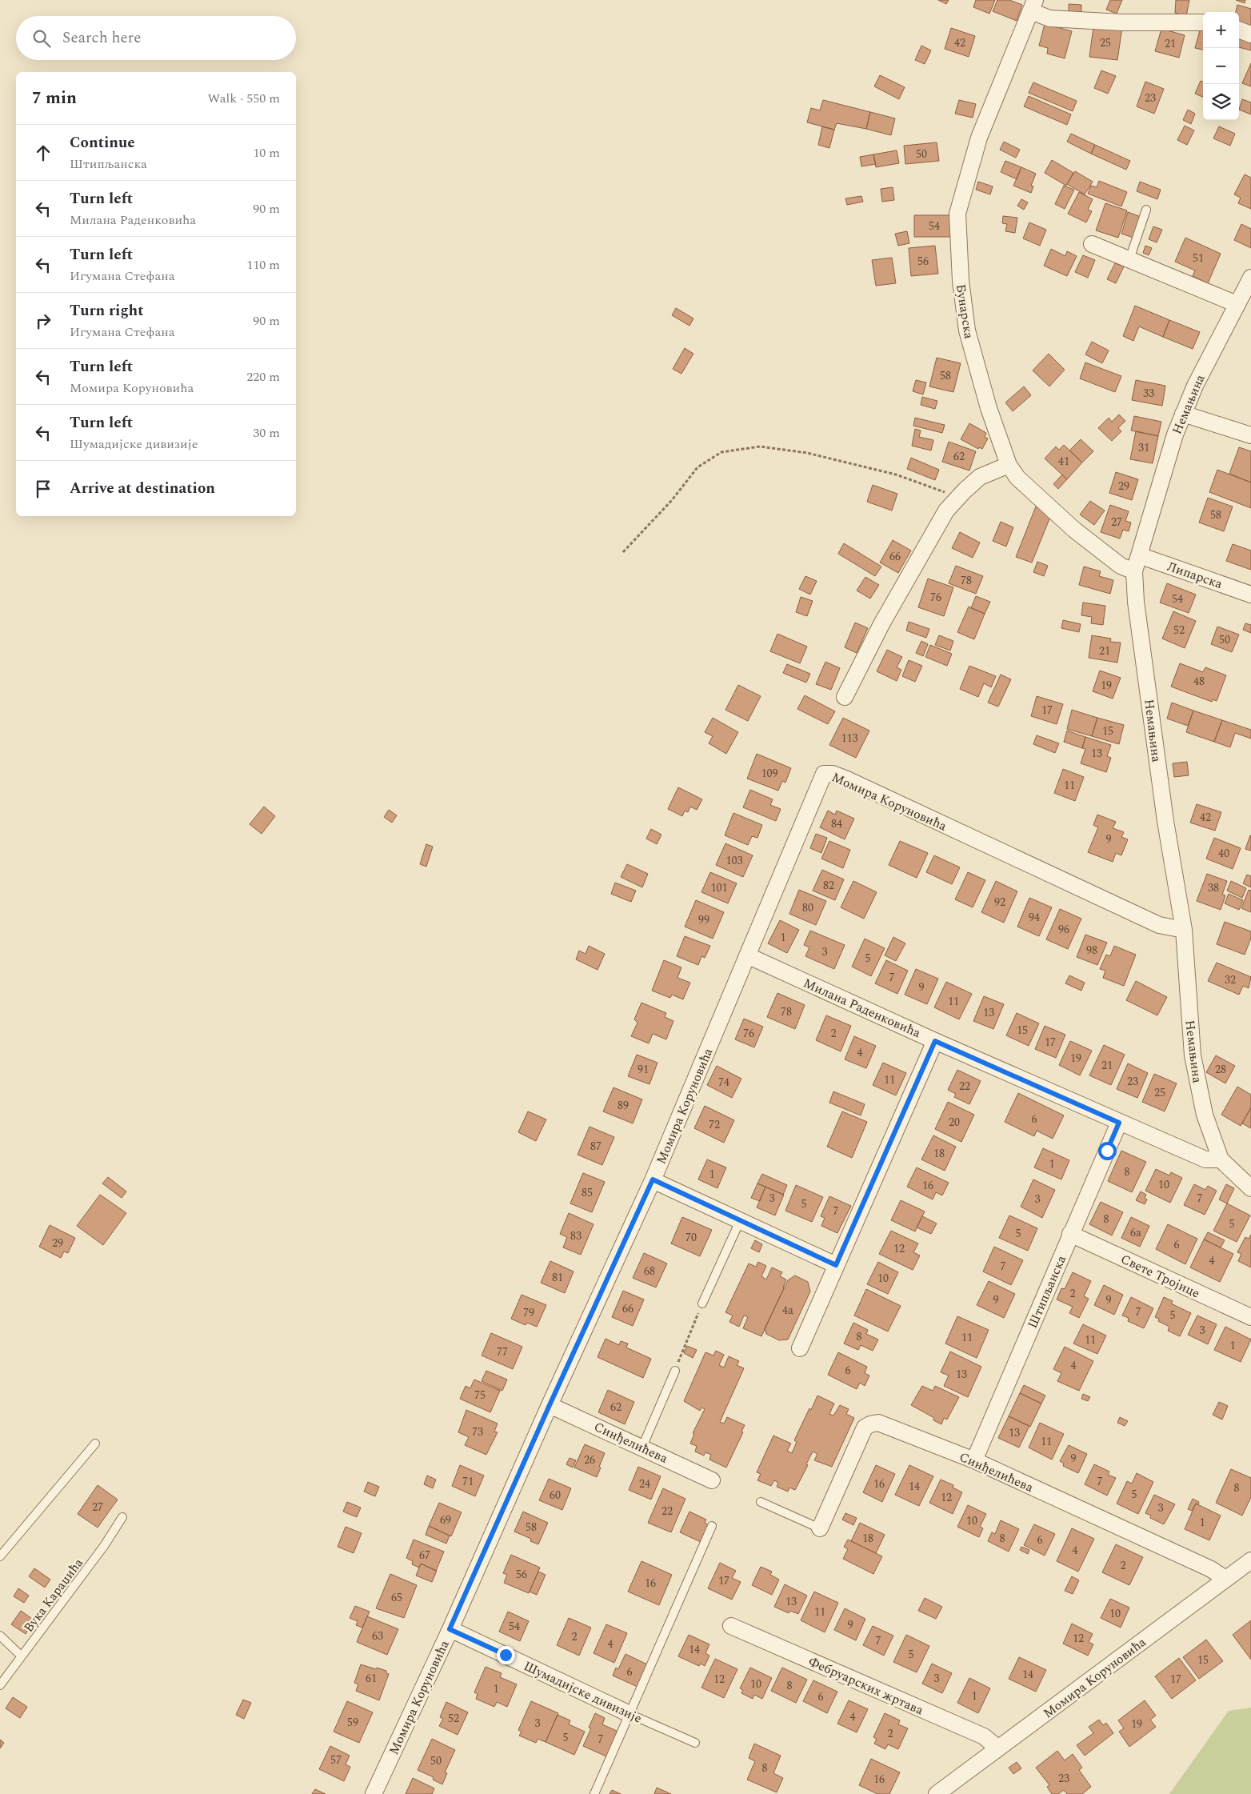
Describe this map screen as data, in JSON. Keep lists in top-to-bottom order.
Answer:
{
  "streets": {
    "street": [
      "Бунарска",
      "Немањина",
      "Липарска",
      "Момира Коруновића",
      "Милана Раденковића",
      "Свете Тројице",
      "Штипљанска",
      "Синђелићева",
      "Фебруарских жртава",
      "Шумадијске дивизије"
    ],
    "lane": ["Вука Караџића"]
  },
  "crossings": [
    ["Бунарска", "Немањина"],
    ["Немањина", "Липарска"],
    ["Немањина", "Момира Коруновића"],
    ["Немањина", "Милана Раденковића"],
    ["Момира Коруновића", "Милана Раденковића"],
    ["Момира Коруновића", "Синђелићева"],
    ["Момира Коруновића", "Фебруарских жртава"],
    ["Момира Коруновића", "Шумадијске дивизије"],
    ["Милана Раденковића", "Штипљанска"],
    ["Свете Тројице", "Штипљанска"],
    ["Штипљанска", "Синђелићева"]
  ],
  "house_numbers": [
    "42",
    "25",
    "21",
    "23",
    "50",
    "54",
    "51",
    "56",
    "58",
    "33",
    "31",
    "62",
    "41",
    "29",
    "58",
    "27",
    "66",
    "78",
    "76",
    "54",
    "52",
    "50",
    "21",
    "48",
    "19",
    "17",
    "15",
    "113",
    "13",
    "109",
    "11",
    "42",
    "84",
    "9",
    "40",
    "103",
    "82",
    "101",
    "38",
    "92",
    "80",
    "94",
    "99",
    "96",
    "1",
    "98",
    "3",
    "5",
    "7",
    "32",
    "9",
    "11",
    "78",
    "13",
    "15",
    "76",
    "2",
    "17",
    "4",
    "19",
    "21",
    "91",
    "28",
    "11",
    "23",
    "74",
    "22",
    "25",
    "89",
    "6",
    "20",
    "72",
    "87",
    "18",
    "1",
    "8",
    "1",
    "10",
    "16",
    "85",
    "3",
    "7",
    "3",
    "5",
    "7",
    "8",
    "5",
    "6a",
    "5",
    "83",
    "70",
    "29",
    "6",
    "12",
    "4",
    "7",
    "68",
    "81",
    "10",
    "2",
    "9",
    "9",
    "66",
    "4a",
    "7",
    "79",
    "5",
    "3",
    "8",
    "11",
    "11",
    "1",
    "77",
    "4",
    "6",
    "13",
    "75",
    "62",
    "73",
    "13",
    "11",
    "9",
    "26",
    "71",
    "7",
    "24",
    "16",
    "14",
    "8",
    "5",
    "60",
    "12",
    "27",
    "3",
    "22",
    "69",
    "10",
    "1",
    "58",
    "18",
    "8",
    "6",
    "4",
    "67",
    "2",
    "56",
    "17",
    "16",
    "65",
    "13",
    "11",
    "10",
    "9",
    "54",
    "63",
    "2",
    "12",
    "7",
    "4",
    "14",
    "5",
    "15",
    "6",
    "14",
    "61",
    "3",
    "12",
    "17",
    "10",
    "8",
    "1",
    "1",
    "6",
    "4",
    "52",
    "59",
    "3",
    "19",
    "2",
    "5",
    "7",
    "57",
    "50",
    "8",
    "23",
    "16"
  ],
  "page": {
    "map_buttons": ["+", "−"],
    "search": "Search here",
    "heading": ["7 min", "Walk · 550 m"],
    "list": [
      ["Continue", "Штипљанска", "10 m"],
      ["Turn left", "Милана Раденковића", "90 m"],
      ["Turn left", "Игумана Стефана", "110 m"],
      ["Turn right", "Игумана Стефана", "90 m"],
      ["Turn left", "Момира Коруновића", "220 m"],
      ["Turn left", "Шумадијске дивизије", "30 m"],
      "Arrive at destination"
    ]
  }
}
